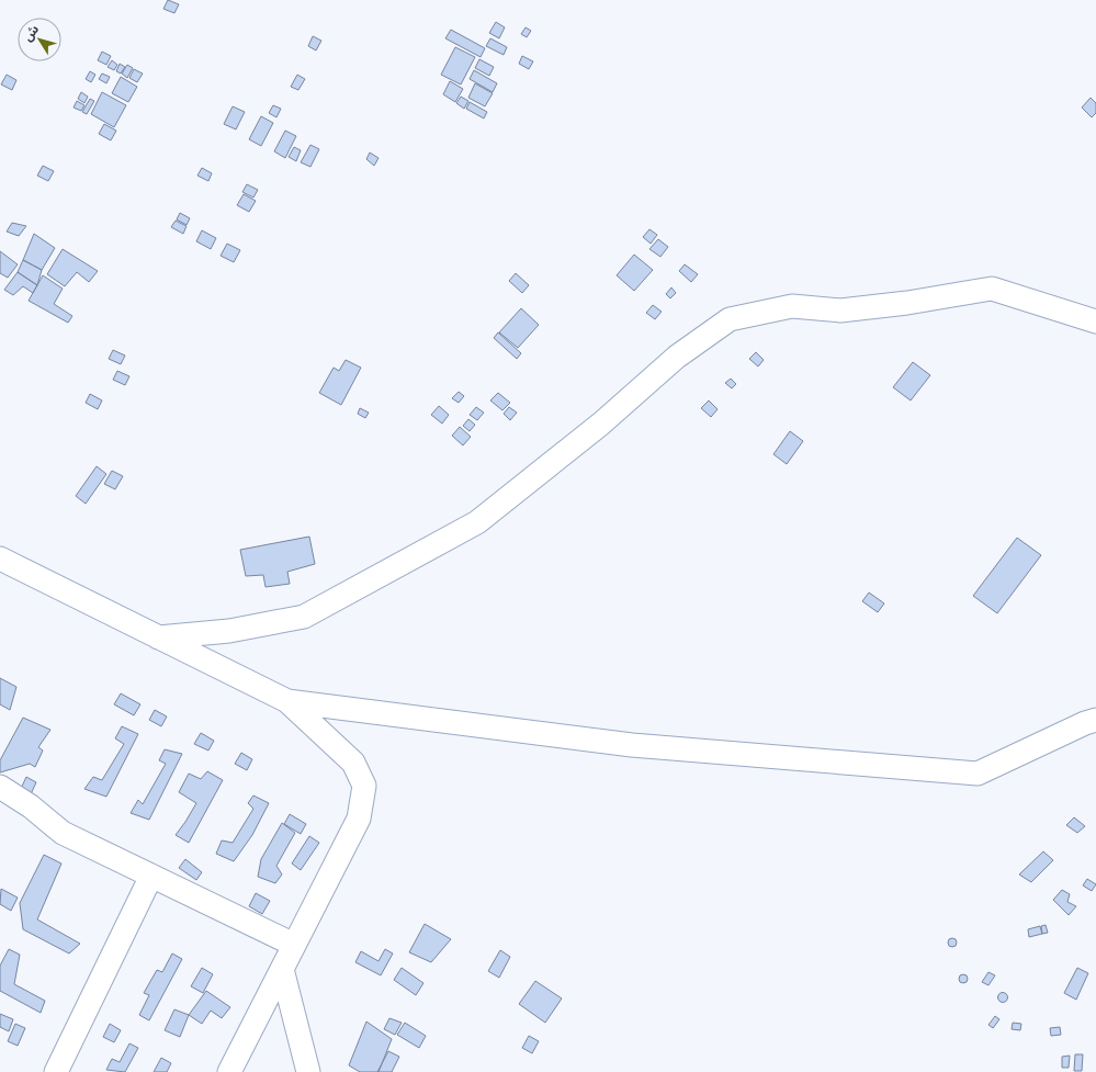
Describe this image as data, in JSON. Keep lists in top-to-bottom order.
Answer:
{
  "north": "top left"
}
